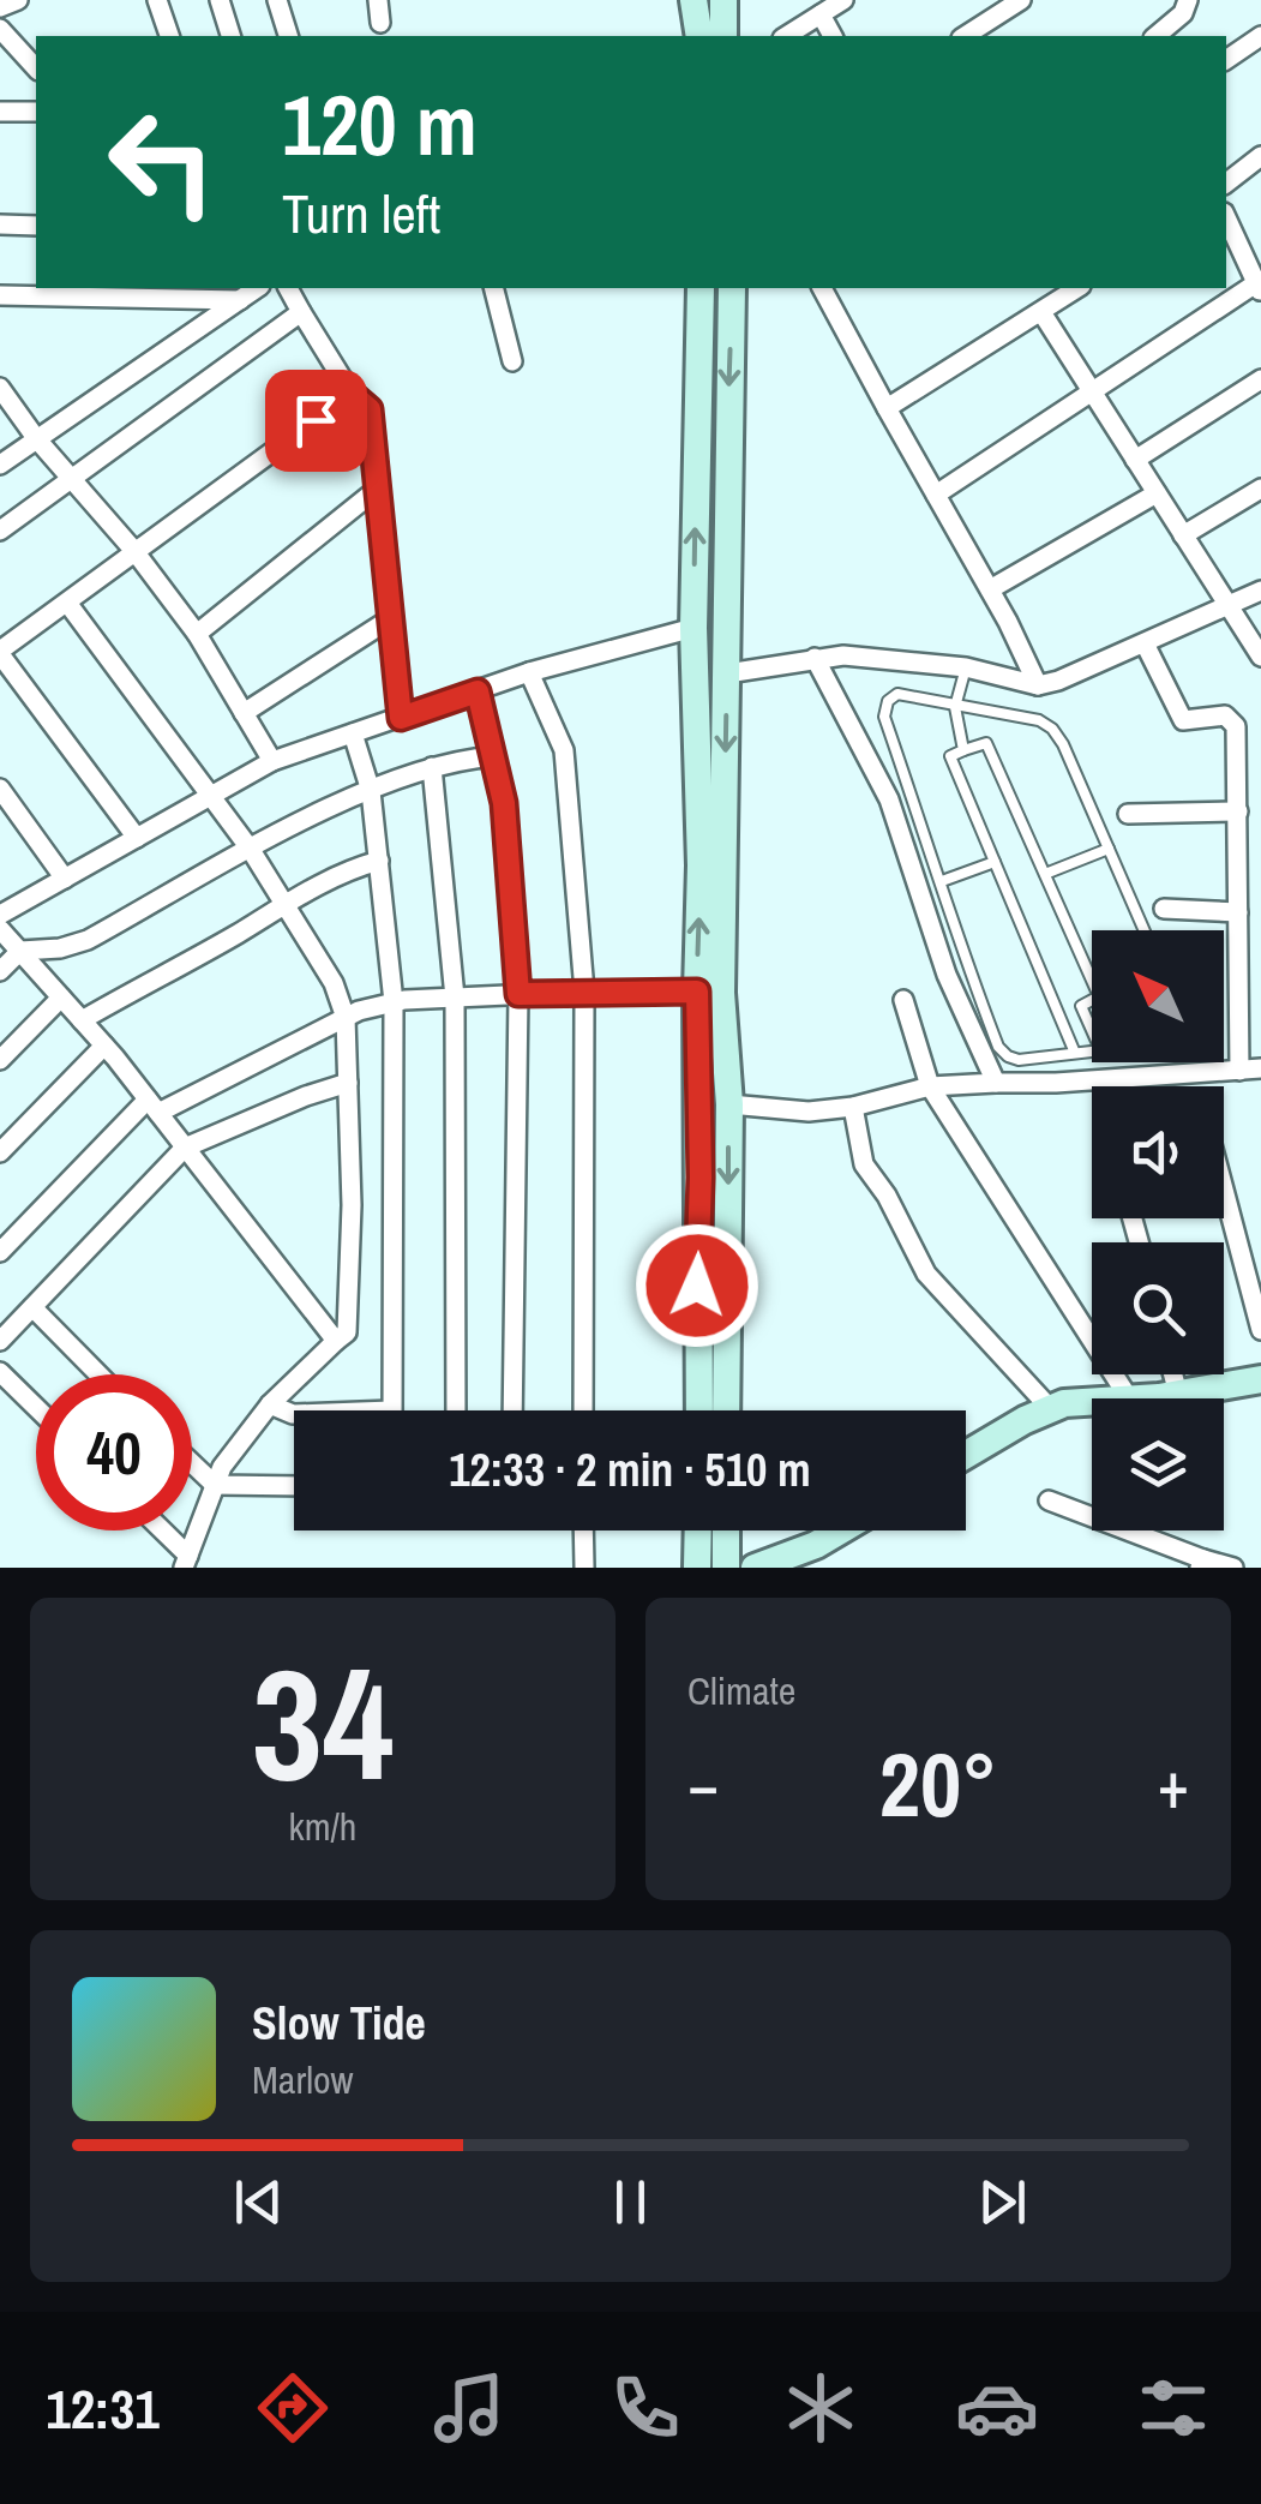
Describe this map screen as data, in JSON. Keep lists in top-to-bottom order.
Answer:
{
  "north": "top left",
  "page": {
    "turn": ["120 m", "Turn left"],
    "limit": "40",
    "trip": "12:33 · 2 min · 510 m",
    "tile": [
      ["34", "km/h"],
      "Climate"
    ],
    "heat": ["−", "20°", "+"],
    "song": ["Slow Tide", "Marlow"],
    "tabs": "12:31"
  }
}
